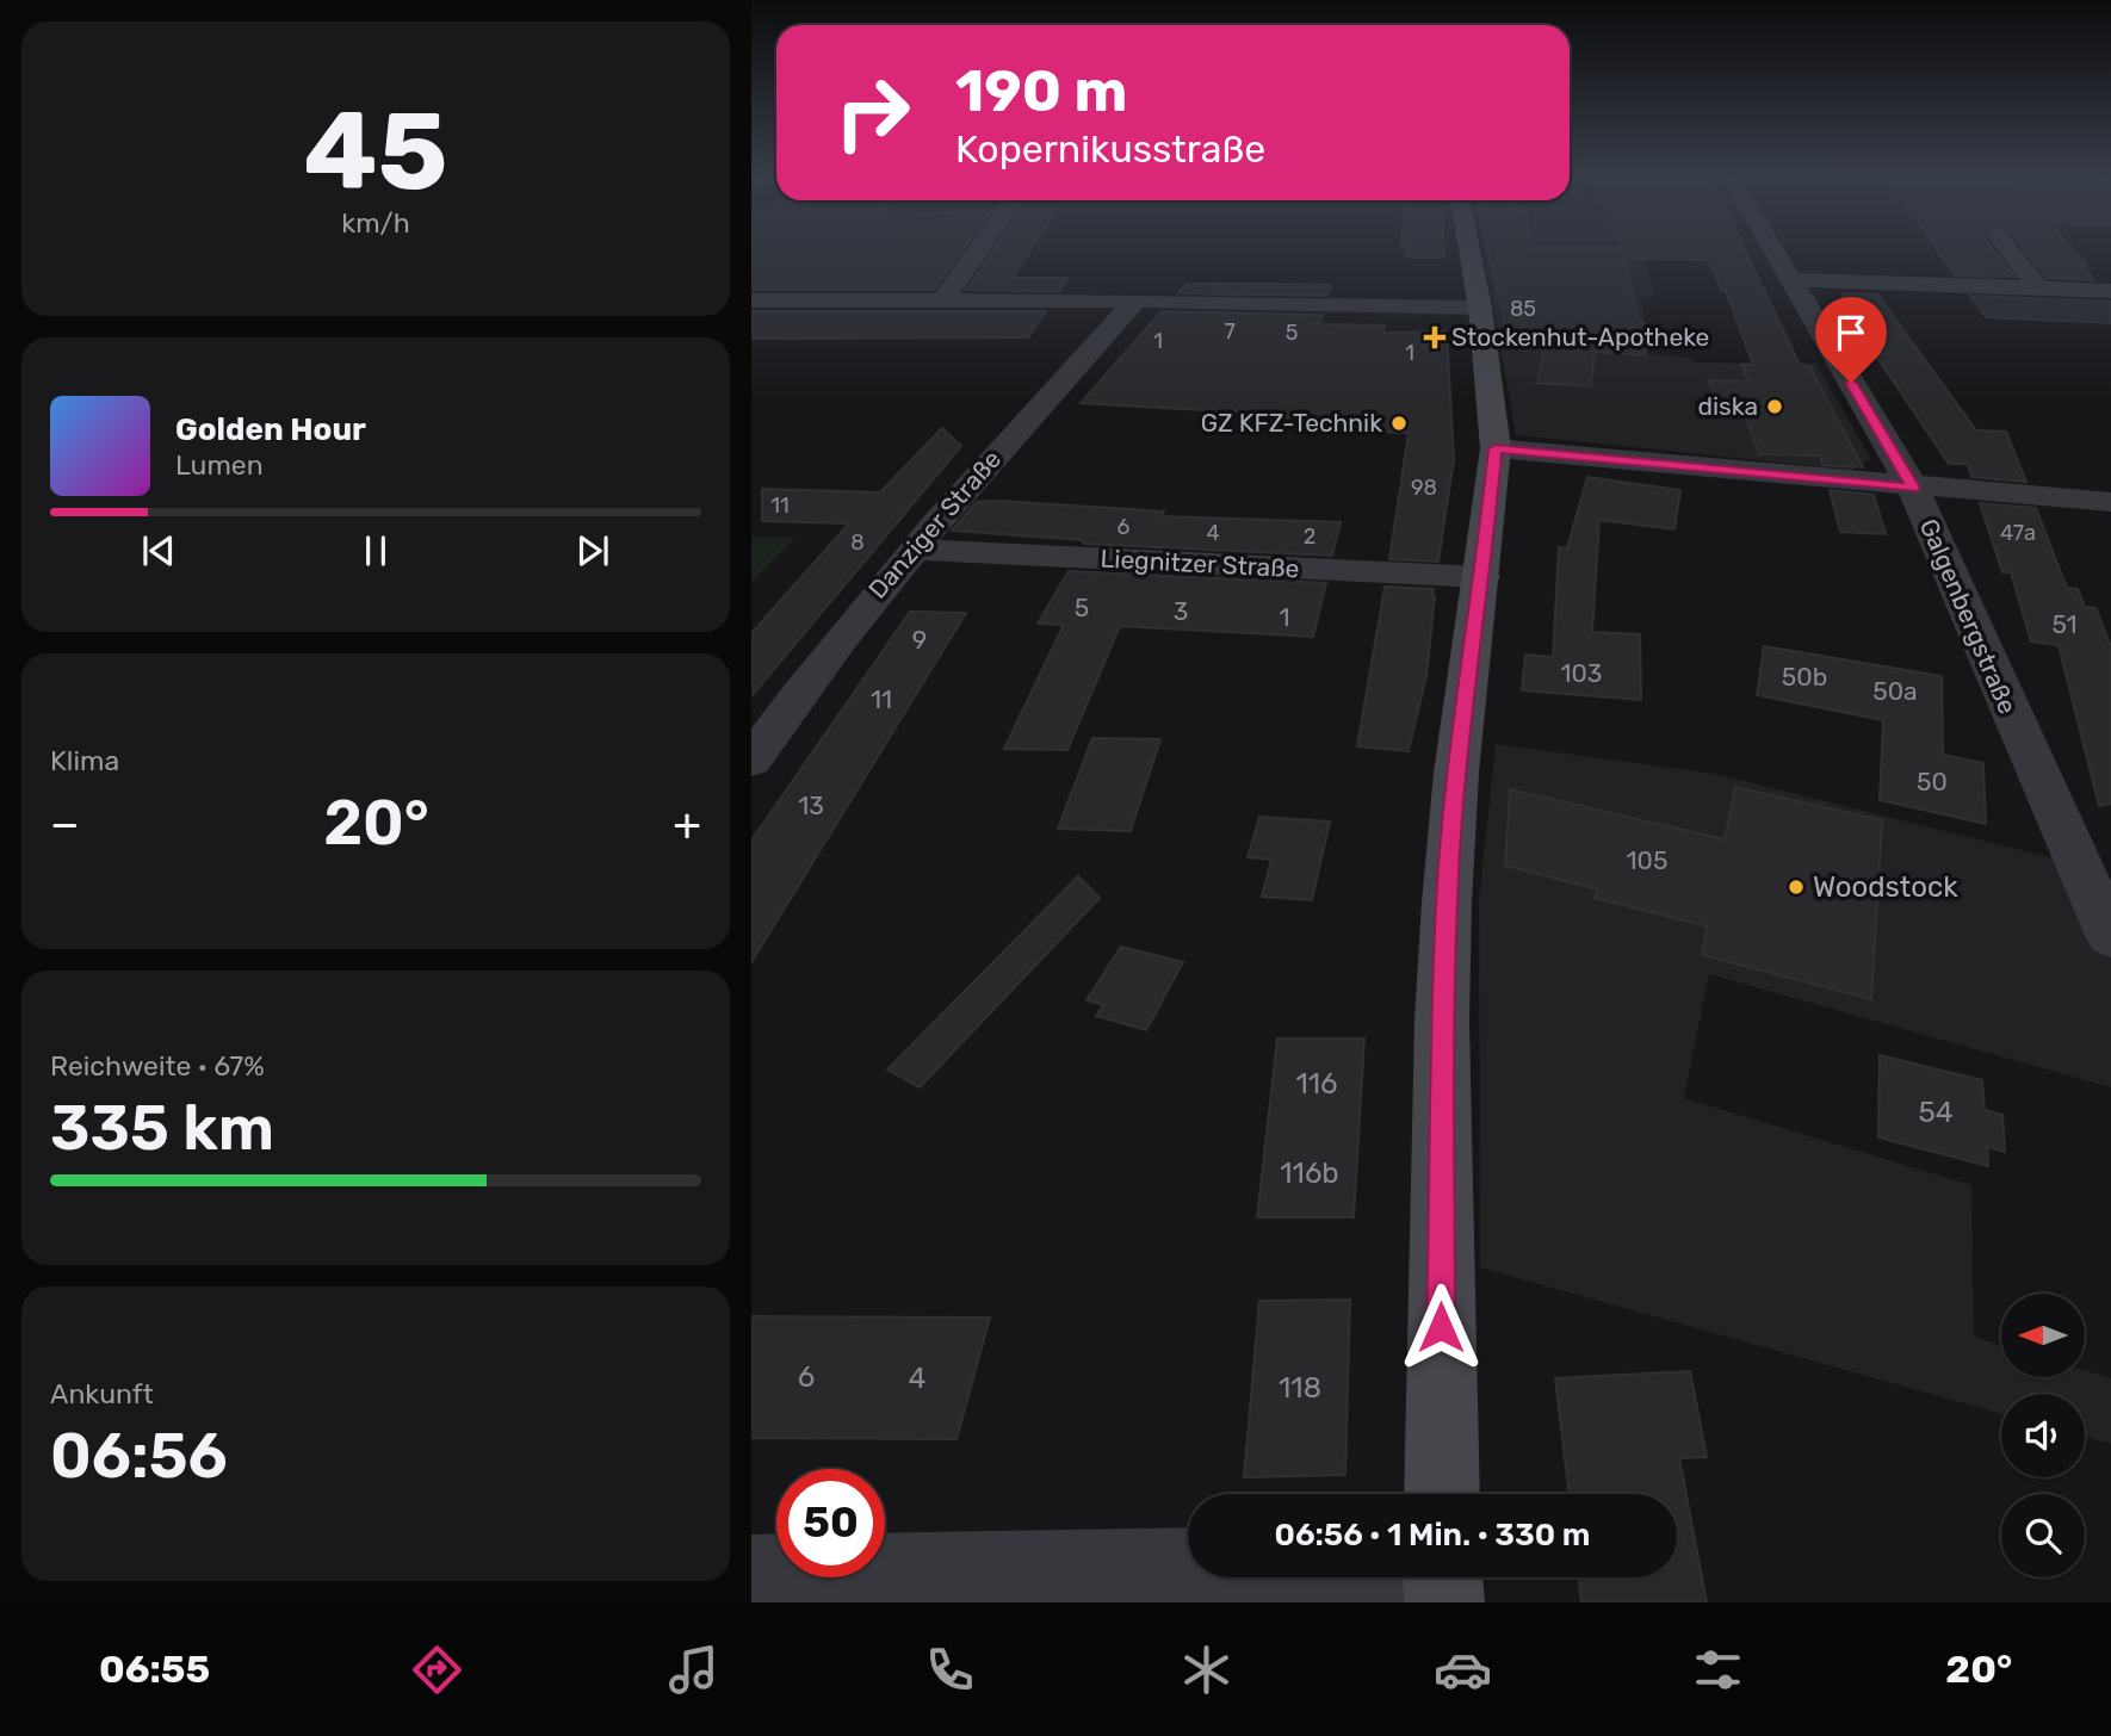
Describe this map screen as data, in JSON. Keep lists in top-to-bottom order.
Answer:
{
  "streets": {
    "street": ["Danziger Straße", "Liegnitzer Straße", "Galgenbergstraße"]
  },
  "crossings": [
    ["Danziger Straße", "Liegnitzer Straße"]
  ],
  "places": {
    "health": ["Stockenhut-Apotheke"],
    "other": ["diska", "GZ KFZ-Technik", "Woodstock"]
  },
  "house_numbers": [
    "85",
    "7",
    "5",
    "1",
    "1",
    "98",
    "11",
    "6",
    "4",
    "47a",
    "2",
    "8",
    "5",
    "3",
    "1",
    "51",
    "9",
    "103",
    "50b",
    "50a",
    "11",
    "50",
    "13",
    "105",
    "116",
    "54",
    "116b",
    "6",
    "4",
    "118"
  ],
  "north": "left",
  "page": {
    "tile": [
      ["45", "km/h"],
      "Klima",
      ["Reichweite · 67%", "335 km"],
      ["Ankunft", "06:56"]
    ],
    "turn": ["190 m", "Kopernikusstraße"],
    "song": ["Golden Hour", "Lumen"],
    "heat": ["−", "20°", "+"],
    "limit": "50",
    "trip": "06:56 · 1 Min. · 330 m",
    "tabs": ["06:55", "20°"]
  }
}
